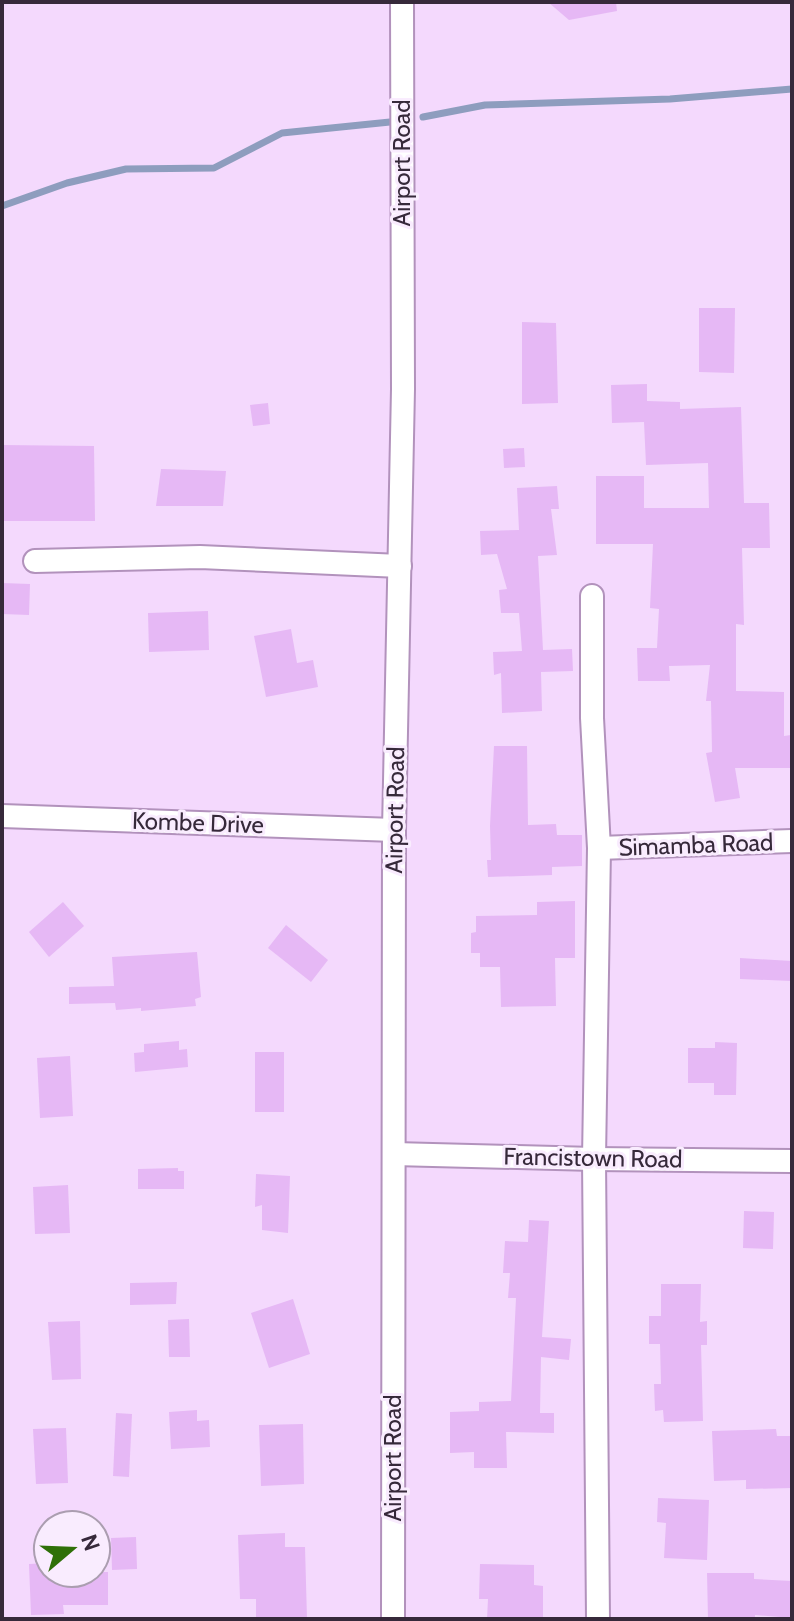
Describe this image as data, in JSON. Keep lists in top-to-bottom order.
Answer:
{
  "streets": {
    "street": [
      "Airport Road",
      "Kombe Drive",
      "Simamba Road",
      "Francistown Road"
    ]
  },
  "crossings": [
    ["Airport Road", "Kombe Drive"],
    ["Airport Road", "Francistown Road"]
  ],
  "north": "right"
}
